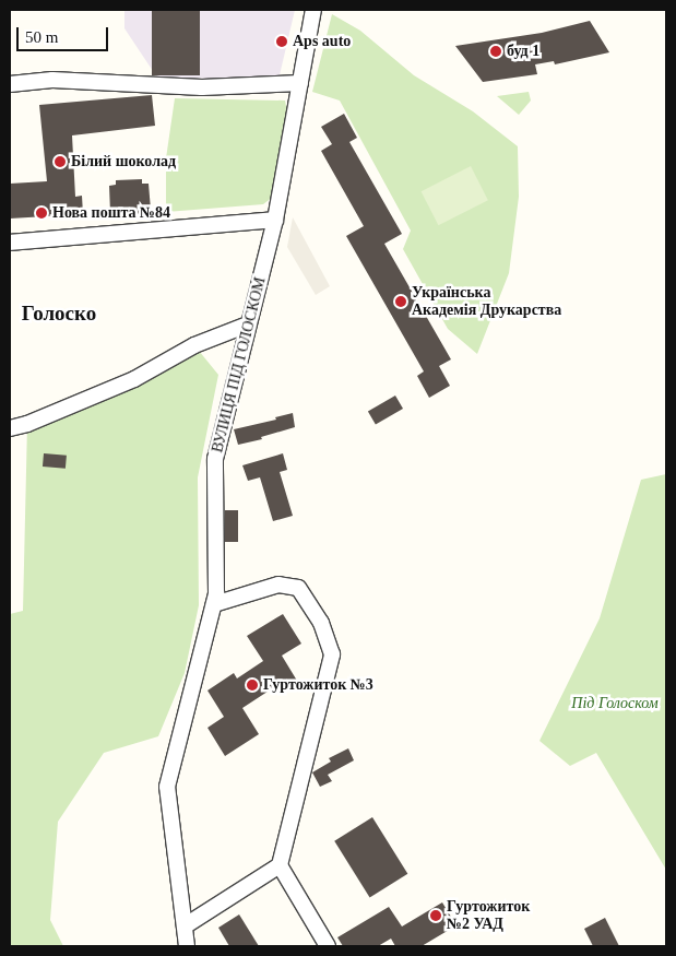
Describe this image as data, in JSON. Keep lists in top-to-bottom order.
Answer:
{
  "streets": {
    "street": ["ВУЛИЦЯ ПІД ГОЛОСКОМ"]
  },
  "districts": ["Голоско"],
  "parks": ["Під Голоском"],
  "places": [
    "Aps auto",
    "буд 1",
    "Білий шоколад",
    "Нова пошта №84",
    "Українська Академія Друкарства",
    "Гуртожиток №3",
    "Гуртожиток №2 УАД"
  ],
  "scale_bar": "50 m"
}
